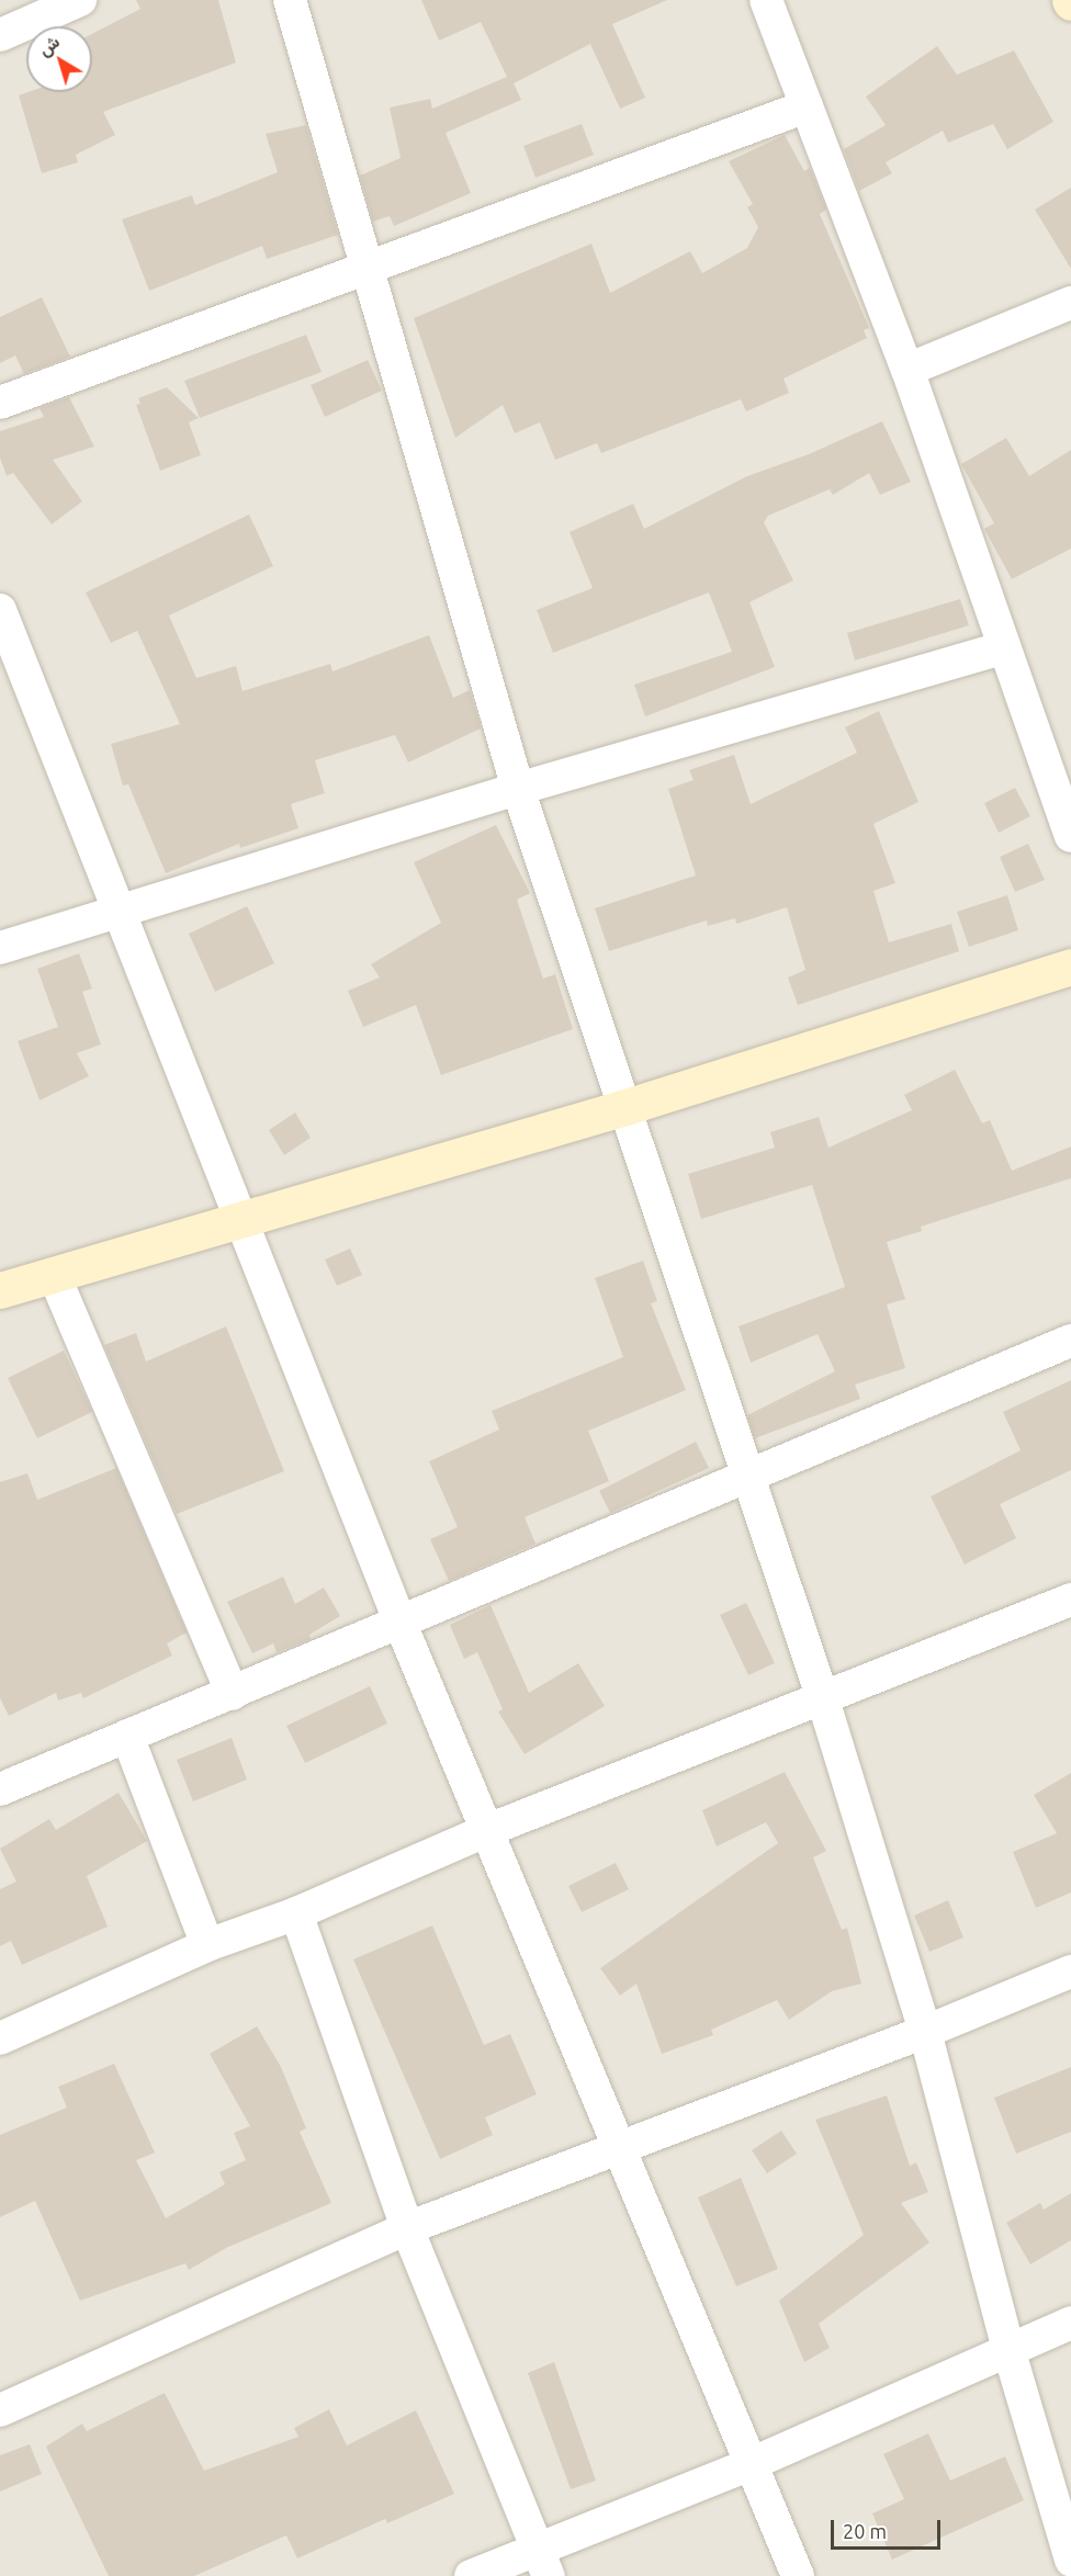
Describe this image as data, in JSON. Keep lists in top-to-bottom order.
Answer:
{
  "scale_bar": "20 m",
  "north": "top left"
}
